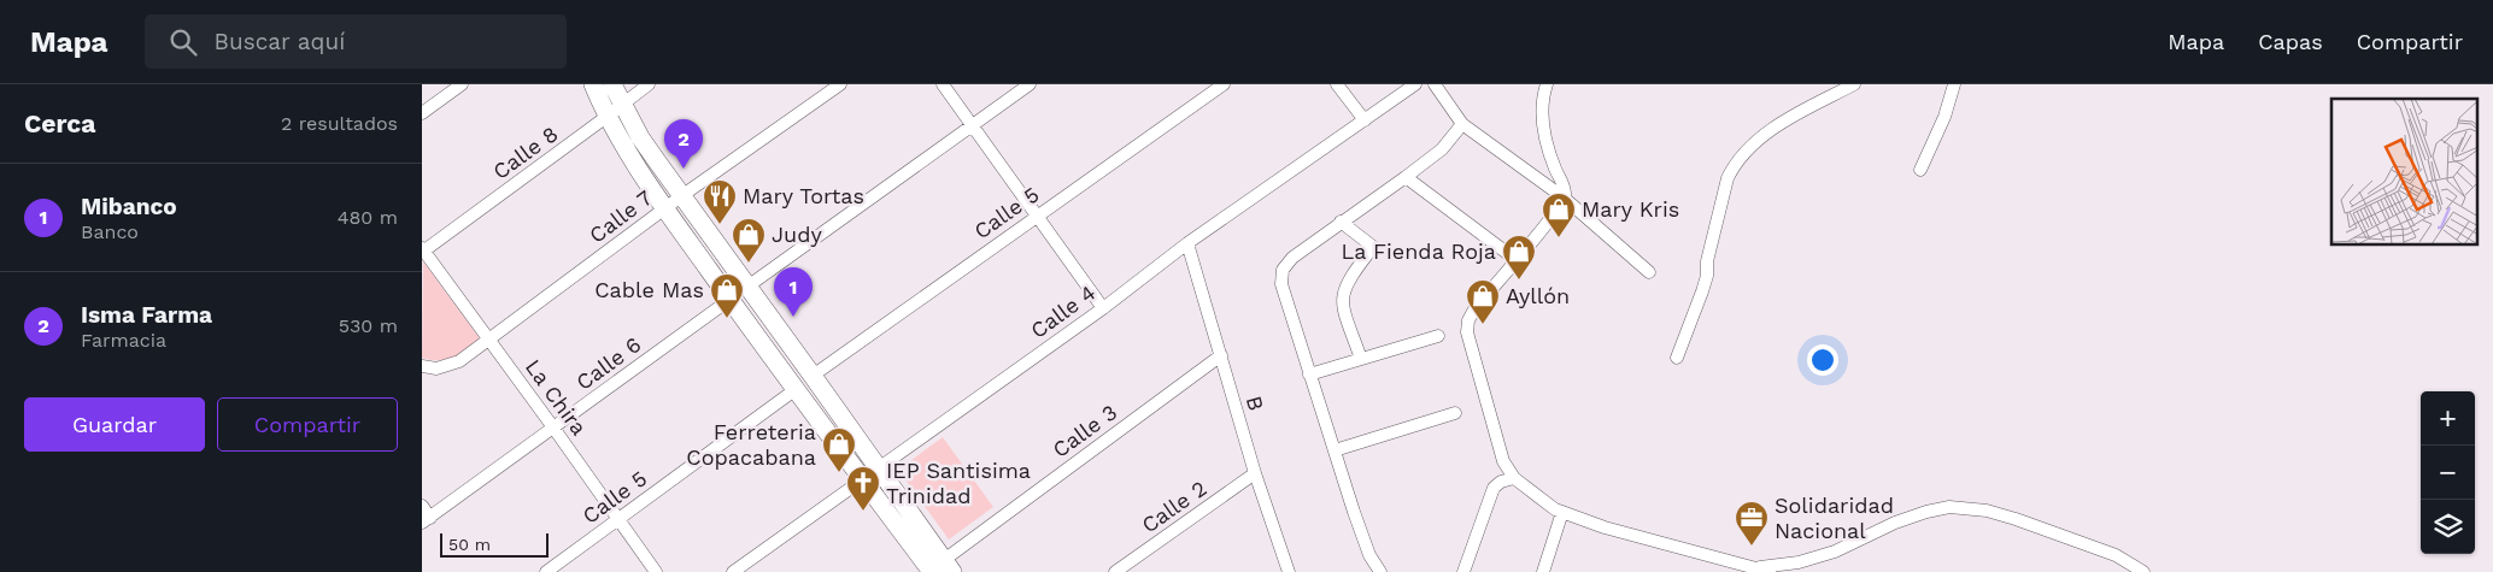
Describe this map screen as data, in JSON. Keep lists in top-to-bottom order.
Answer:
{
  "streets": {
    "street": [
      "Calle 8",
      "Calle 5",
      "Calle 7",
      "Calle 4",
      "Calle 6",
      "La Chira",
      "B",
      "Calle 3",
      "Calle 2"
    ]
  },
  "crossings": [
    ["Calle 8", "La Chira"],
    ["Calle 5", "La Chira"],
    ["Calle 7", "La Chira"],
    ["Calle 4", "B"],
    ["Calle 6", "La Chira"],
    ["B", "Calle 3"],
    ["B", "Calle 2"]
  ],
  "places": {
    "restaurant": ["Mary Tortas"],
    "shop": [
      "Mary Kris",
      "Judy",
      "La Fienda Roja",
      "Cable Mas",
      "Ayllón",
      "Ferreteria Copacabana"
    ],
    "church": ["IEP Santisima Trinidad"],
    "office": ["Solidaridad Nacional"]
  },
  "scale_bar": "50 m",
  "page": {
    "header": "Mapa",
    "search": "Buscar aquí",
    "nav": ["Mapa", "Capas", "Compartir"],
    "heading": ["Cerca", "2 resultados"],
    "pins": ["2", "1"],
    "list": [
      {
        "mark": "1",
        "name": "Mibanco",
        "note": "Banco",
        "value": "480 m"
      },
      {
        "mark": "2",
        "name": "Isma Farma",
        "note": "Farmacia",
        "value": "530 m"
      }
    ],
    "buttons": ["Guardar", "Compartir"],
    "map_buttons": ["+", "−"],
    "scale": "50 m"
  }
}
